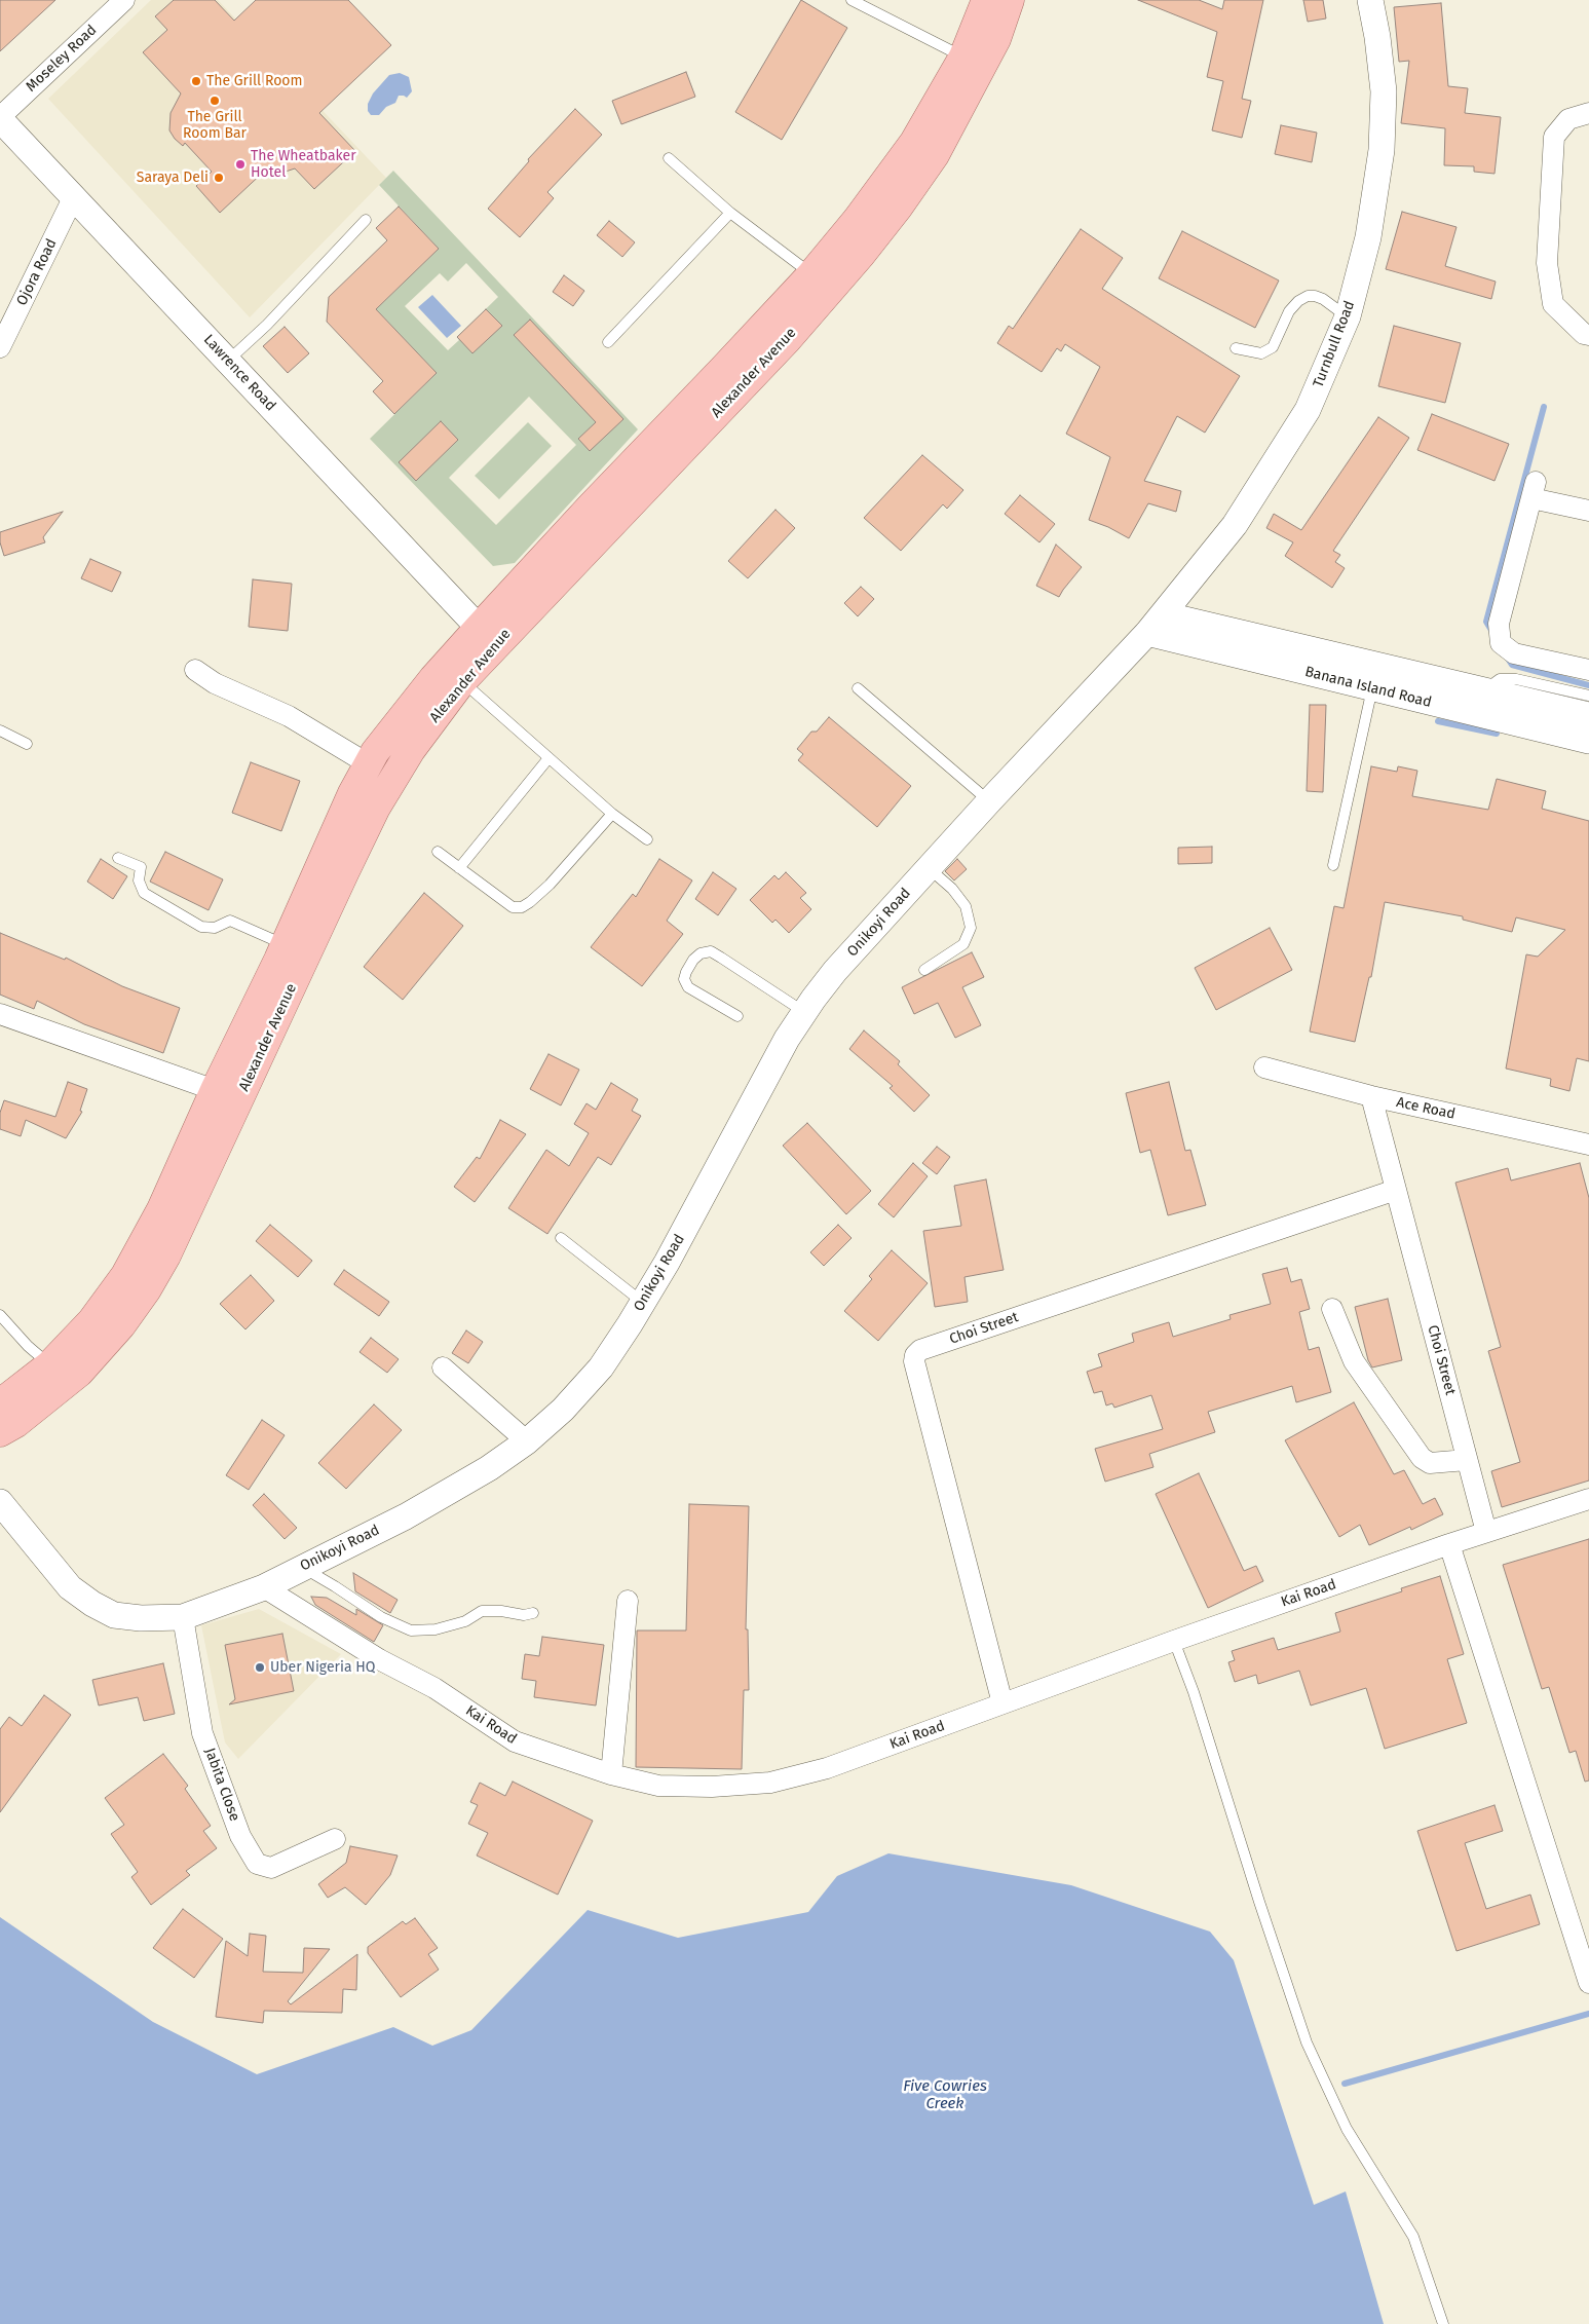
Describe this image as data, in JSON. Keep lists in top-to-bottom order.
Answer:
{
  "streets": {
    "main road": ["Alexander Avenue"],
    "street": [
      "Moseley Road",
      "Ojora Road",
      "Turnbull Road",
      "Lawrence Road",
      "Banana Island Road",
      "Onikoyi Road",
      "Ace Road",
      "Choi Street",
      "Kai Road",
      "Jabita Close"
    ]
  },
  "crossings": [
    ["Moseley Road", "Lawrence Road"],
    ["Ojora Road", "Lawrence Road"],
    ["Turnbull Road", "Banana Island Road"],
    ["Turnbull Road", "Onikoyi Road"],
    ["Lawrence Road", "Alexander Avenue"],
    ["Banana Island Road", "Onikoyi Road"],
    ["Onikoyi Road", "Kai Road"],
    ["Onikoyi Road", "Jabita Close"],
    ["Ace Road", "Choi Street"],
    ["Choi Street", "Kai Road"]
  ],
  "water": ["Five Cowries Creek"],
  "places": [
    "The Grill Room",
    "The Grill Room Bar",
    "The Wheatbaker Hotel",
    "Saraya Deli",
    "Uber Nigeria HQ"
  ]
}
